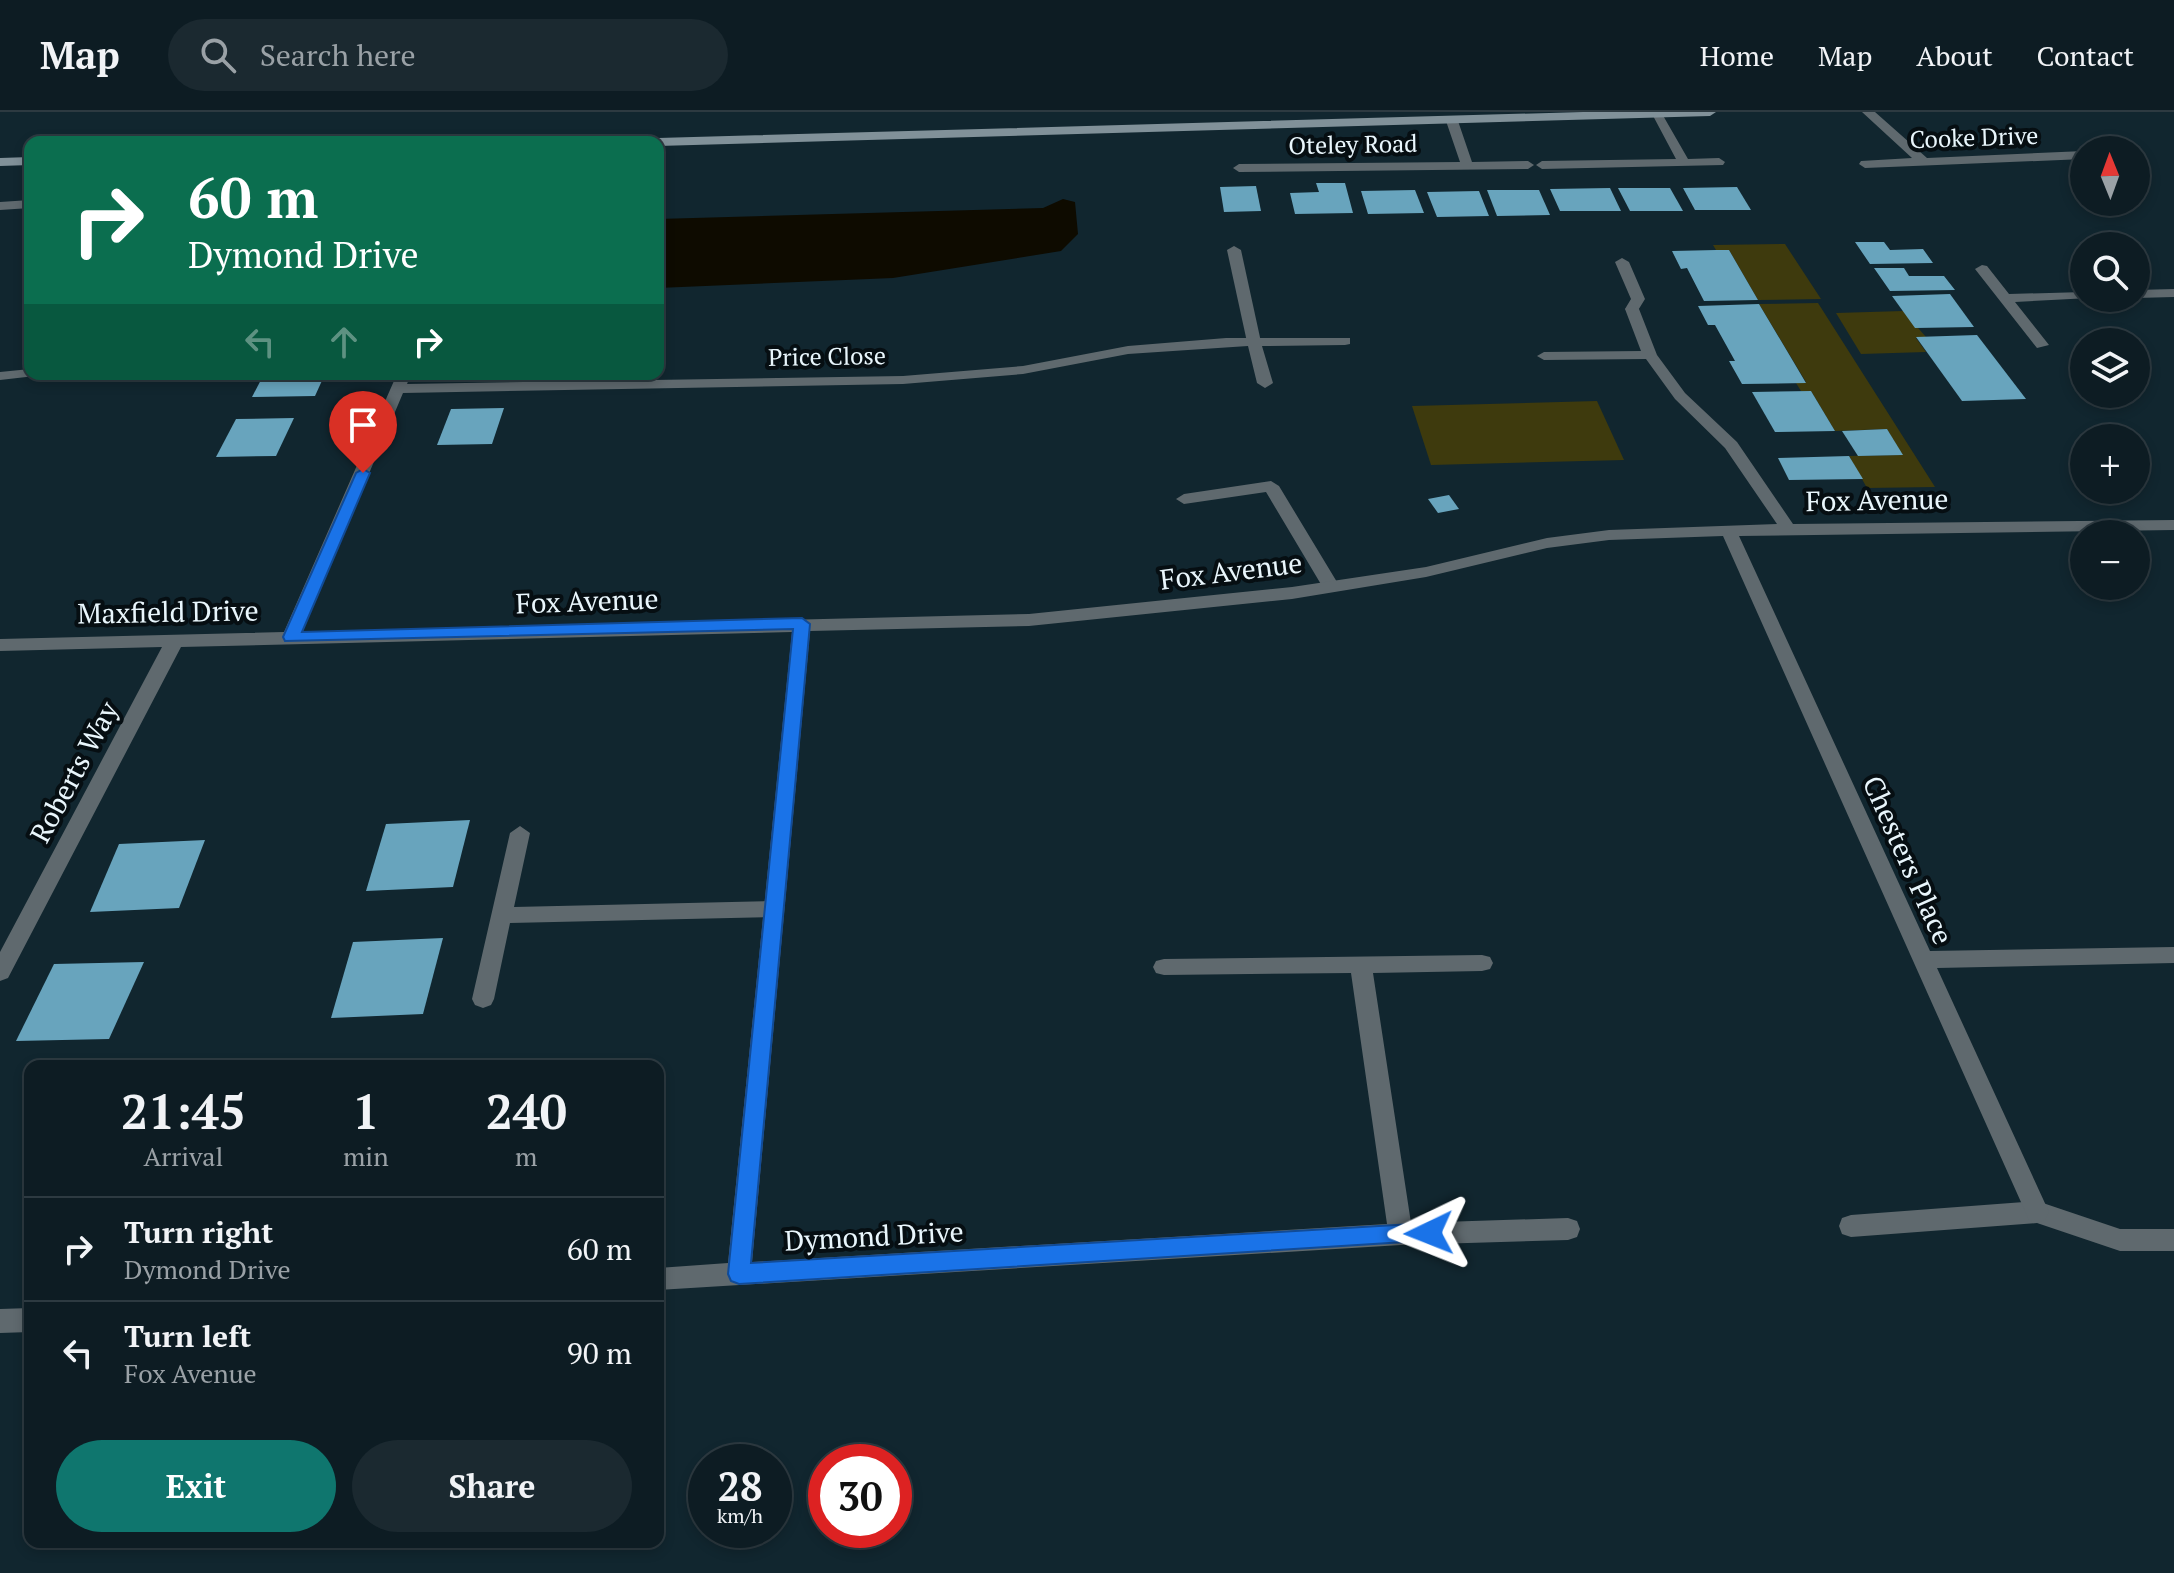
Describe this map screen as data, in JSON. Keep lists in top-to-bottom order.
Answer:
{
  "streets": {
    "main road": ["Oteley Road"],
    "street": [
      "Cooke Drive",
      "Price Close",
      "Fox Avenue",
      "Maxfield Drive",
      "Roberts Way",
      "Chesters Place",
      "Dymond Drive"
    ]
  },
  "crossings": [
    ["Price Close", "Maxfield Drive"],
    ["Fox Avenue", "Maxfield Drive"],
    ["Fox Avenue", "Chesters Place"],
    ["Fox Avenue", "Dymond Drive"],
    ["Maxfield Drive", "Roberts Way"]
  ],
  "north": "top",
  "page": {
    "header": "Map",
    "search": "Search here",
    "nav": [
      "Home",
      "Map",
      "About",
      "Contact"
    ],
    "map_buttons": ["+", "−"],
    "turn": ["60 m", "Dymond Drive"],
    "eta": [
      "21:45",
      "Arrival",
      "1",
      "min",
      "240",
      "m"
    ],
    "list": [
      {
        "name": "Turn right",
        "note": "Dymond Drive",
        "value": "60 m"
      },
      {
        "name": "Turn left",
        "note": "Fox Avenue",
        "value": "90 m"
      }
    ],
    "buttons": ["Exit", "Share"],
    "speed": "28 km/h",
    "limit": "30"
  }
}
